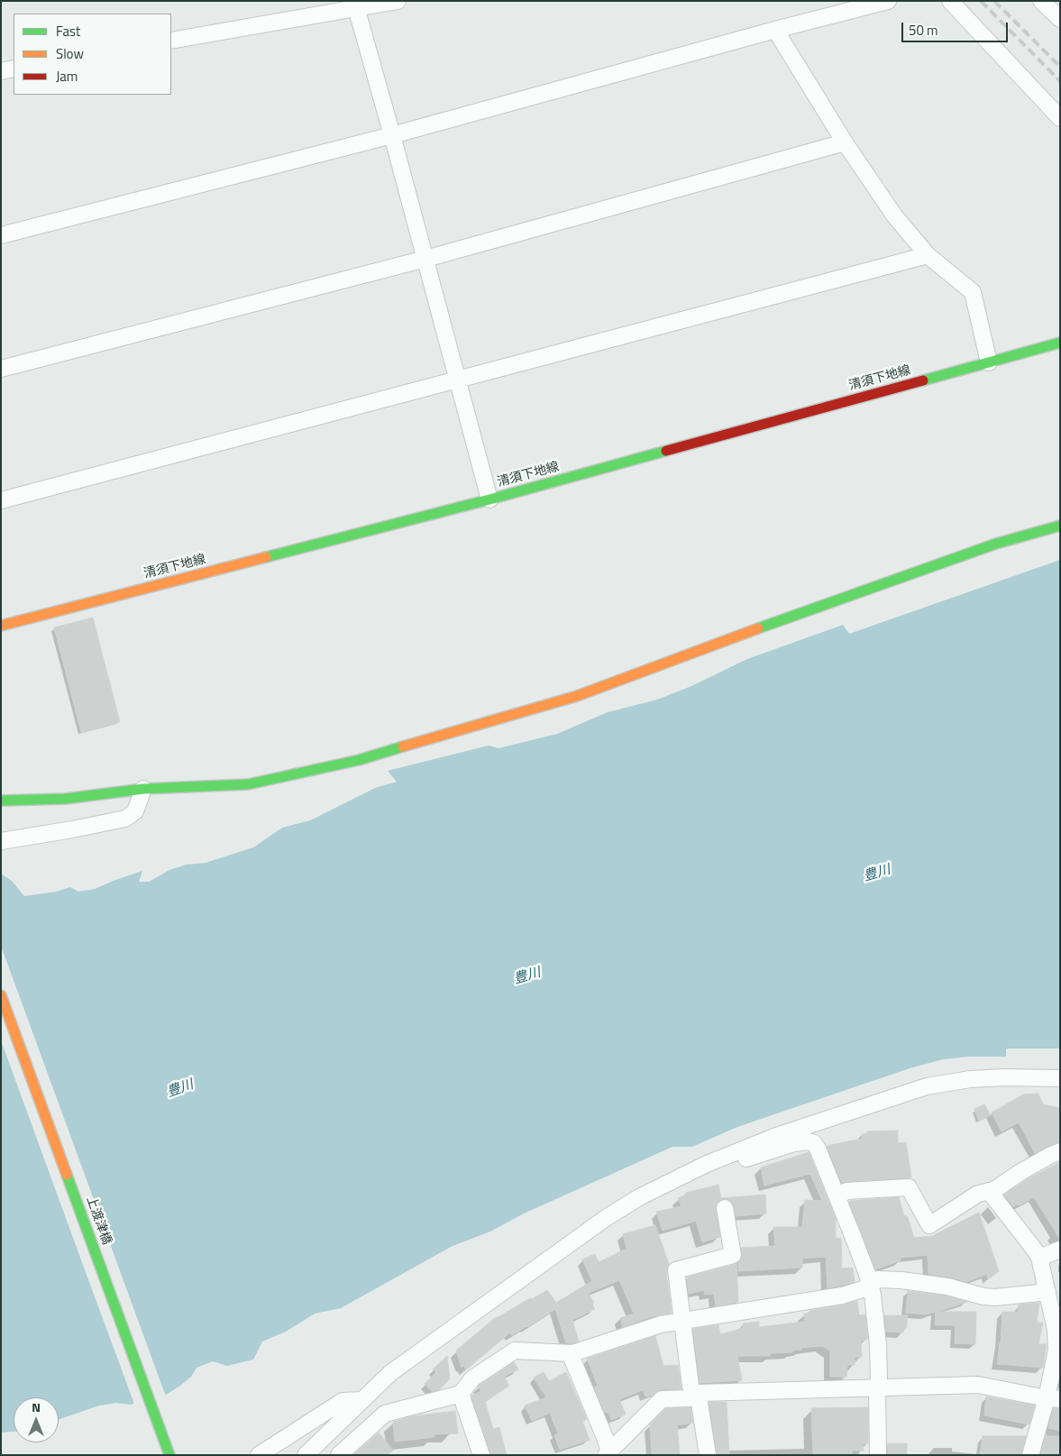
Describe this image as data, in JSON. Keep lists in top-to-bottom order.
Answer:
{
  "streets": {
    "main road": ["清須下地線", "上渡津橋"]
  },
  "water": ["豊川"],
  "legend": ["Fast", "Slow", "Jam"],
  "scale_bar": "50 m",
  "north": "top"
}
